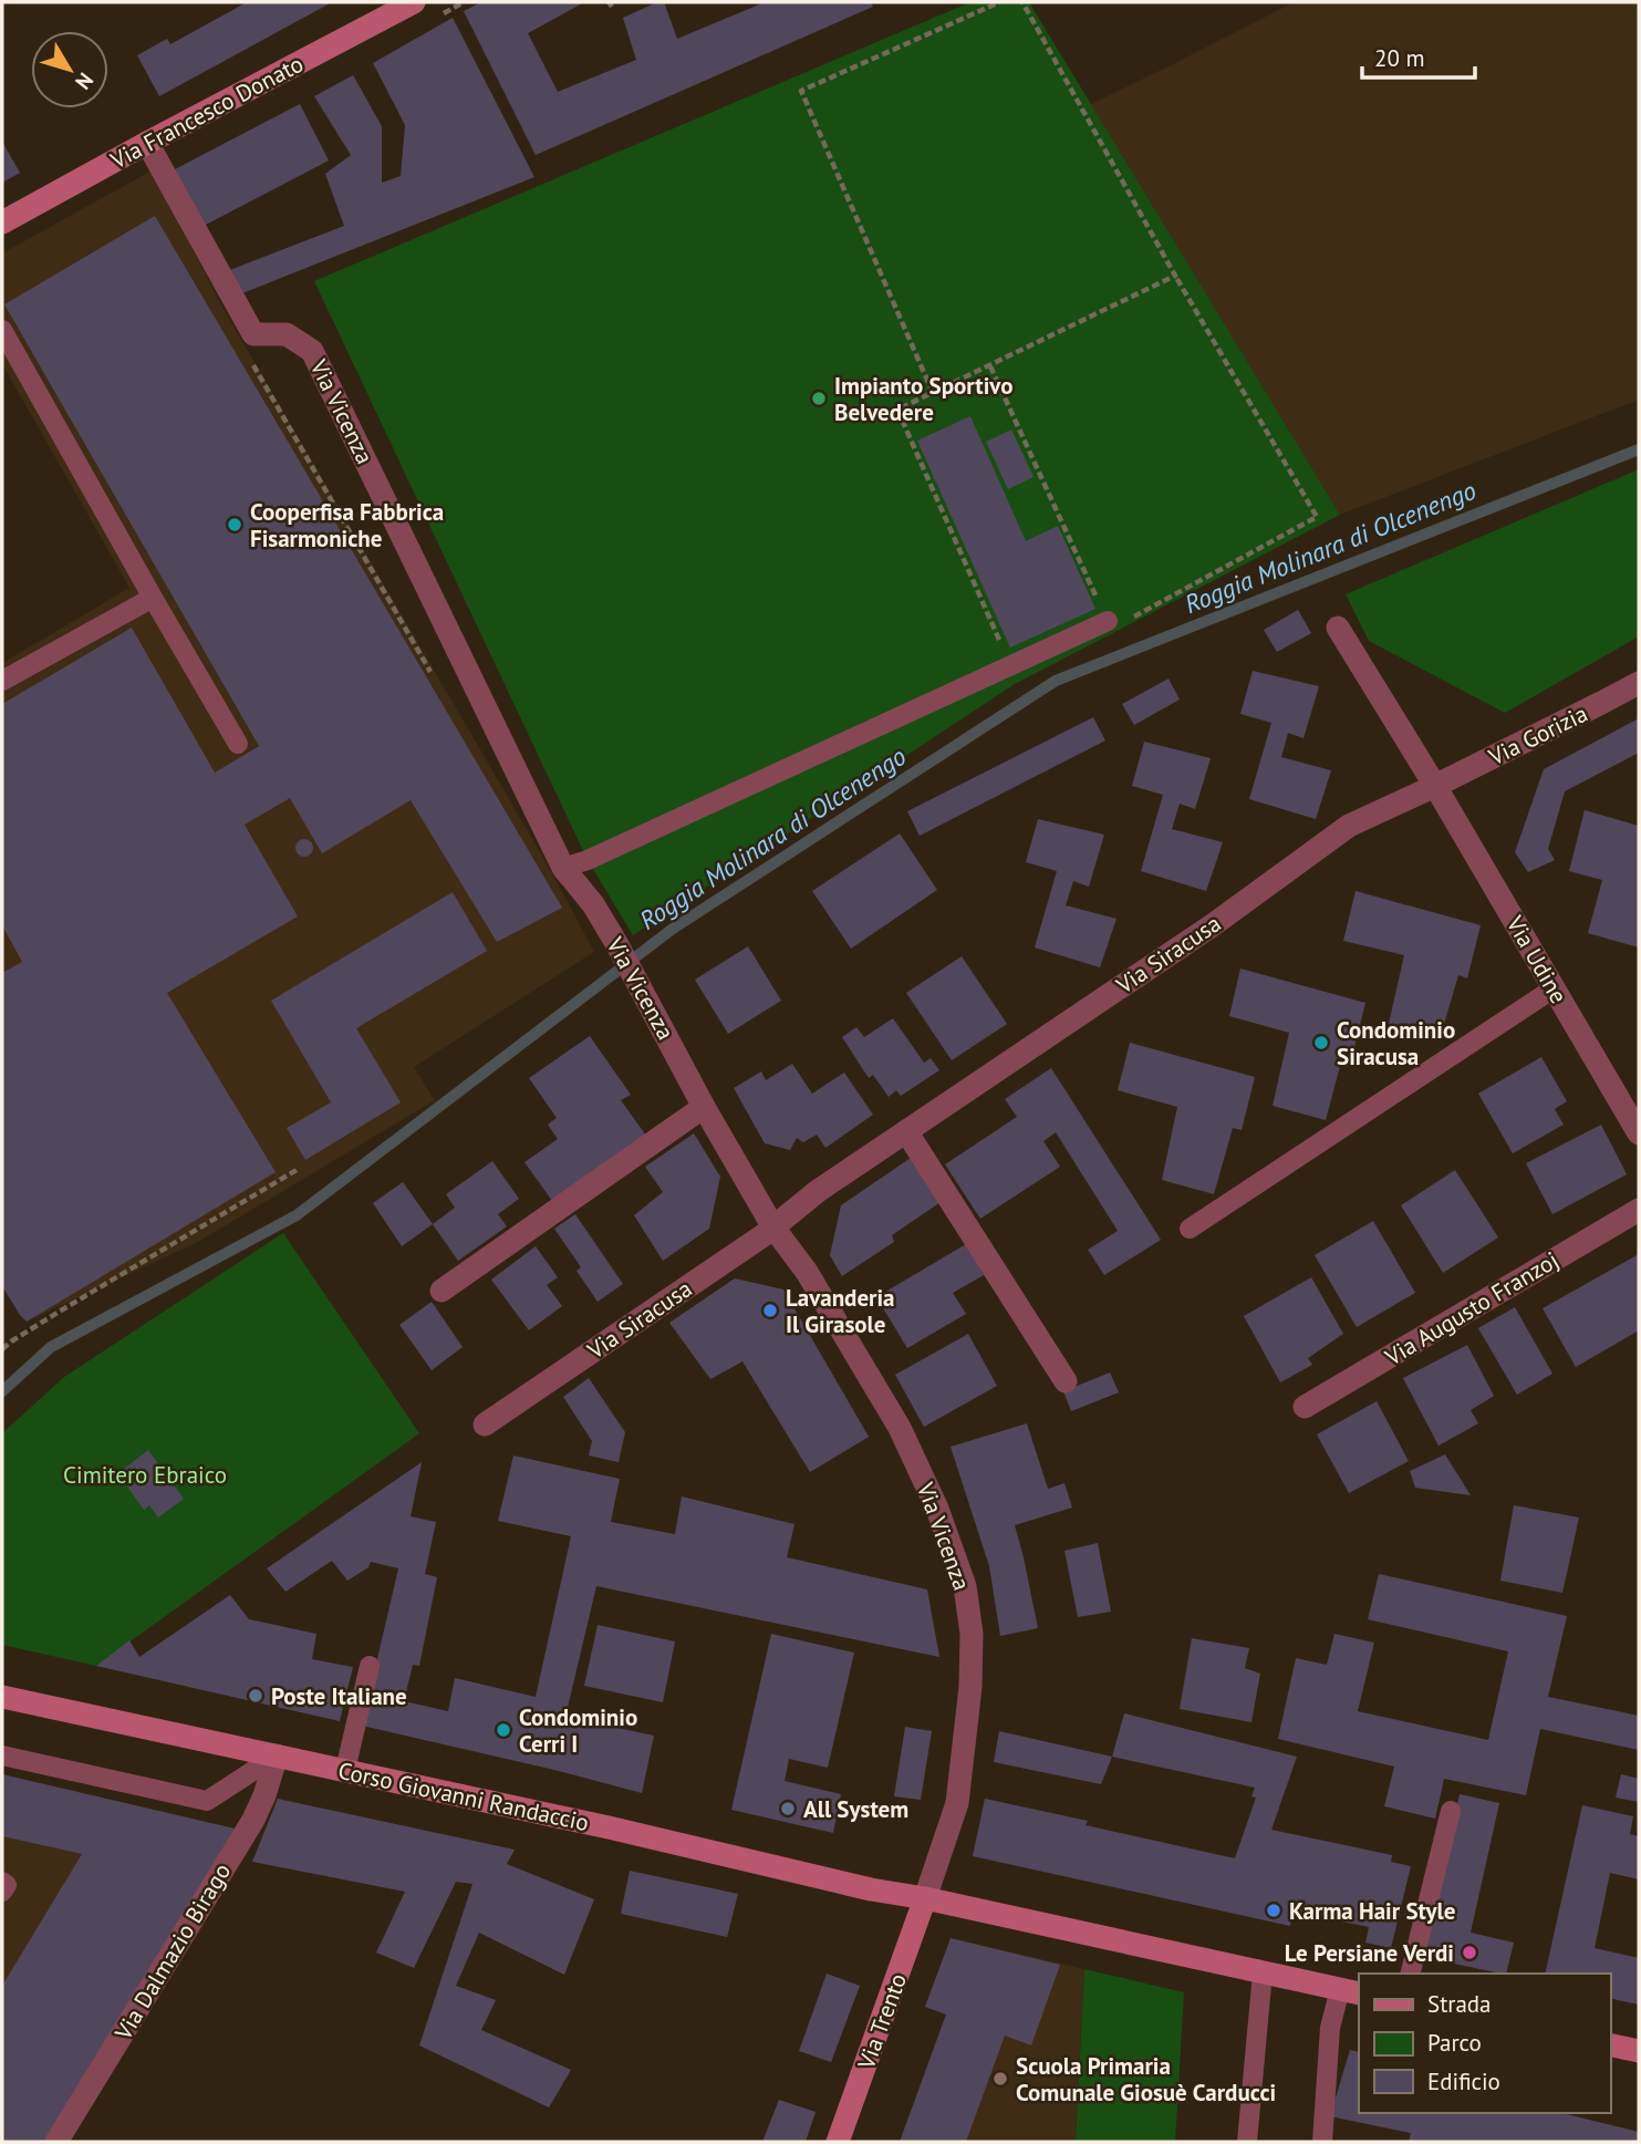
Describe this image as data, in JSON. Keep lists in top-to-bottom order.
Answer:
{
  "streets": {
    "main road": ["Via Francesco Donato", "Corso Giovanni Randaccio", "Via Trento"],
    "street": [
      "Via Vicenza",
      "Via Gorizia",
      "Via Siracusa",
      "Via Udine",
      "Via Augusto Franzoj",
      "Via Dalmazio Birago"
    ]
  },
  "crossings": [
    ["Via Vicenza", "Via Siracusa"],
    ["Via Vicenza", "Corso Giovanni Randaccio"],
    ["Via Vicenza", "Via Trento"],
    ["Via Gorizia", "Via Siracusa"],
    ["Via Gorizia", "Via Udine"],
    ["Via Siracusa", "Via Udine"],
    ["Corso Giovanni Randaccio", "Via Dalmazio Birago"],
    ["Corso Giovanni Randaccio", "Via Trento"]
  ],
  "water": ["Roggia Molinara di Olcenengo"],
  "parks": ["Cimitero Ebraico"],
  "places": [
    "Impianto Sportivo Belvedere",
    "Cooperfisa Fabbrica Fisarmoniche",
    "Condominio Siracusa",
    "Lavanderia Il Girasole",
    "Poste Italiane",
    "Condominio Cerri I",
    "All System",
    "Karma Hair Style",
    "Le Persiane Verdi",
    "Scuola Primaria Comunale Giosuè Carducci"
  ],
  "legend": ["Strada", "Parco", "Edificio"],
  "scale_bar": "20 m",
  "north": "bottom right"
}
